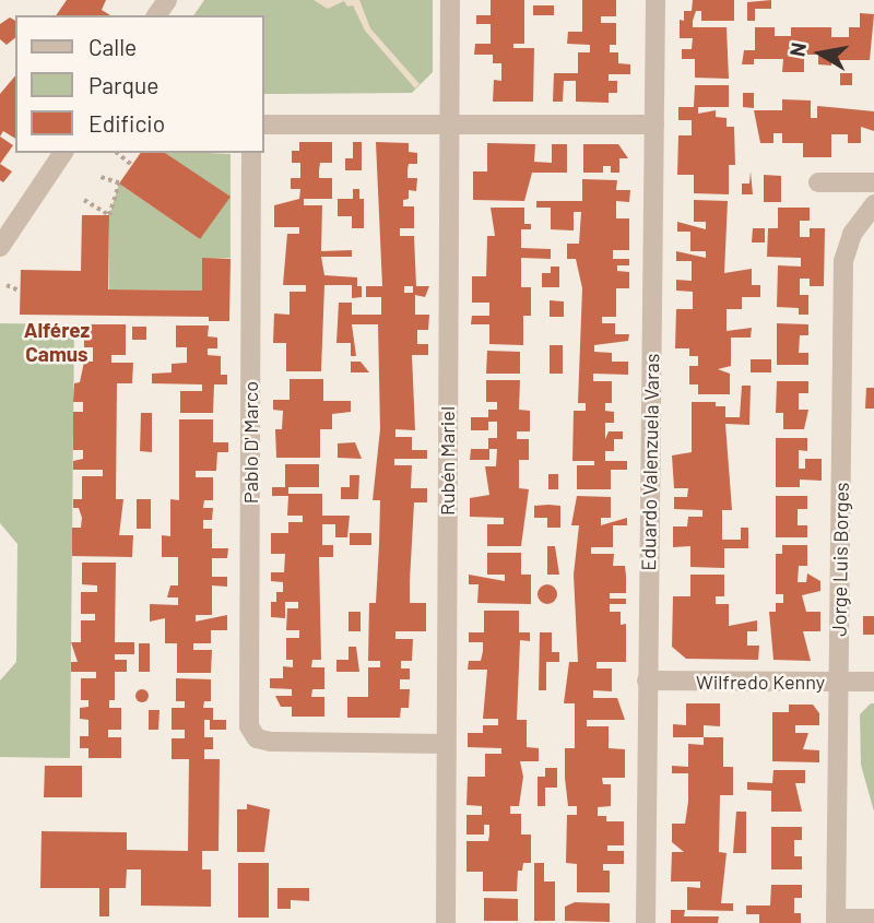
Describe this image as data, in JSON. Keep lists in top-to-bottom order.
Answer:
{
  "streets": {
    "street": [
      "Pablo D' Marco",
      "Rubén Mariel",
      "Eduardo Valenzuela Varas",
      "Jorge Luis Borges",
      "Wilfredo Kenny"
    ]
  },
  "crossings": [
    ["Pablo D' Marco", "Rubén Mariel"],
    ["Eduardo Valenzuela Varas", "Wilfredo Kenny"],
    ["Jorge Luis Borges", "Wilfredo Kenny"]
  ],
  "districts": ["Alférez Camus"],
  "legend": ["Calle", "Parque", "Edificio"],
  "north": "left"
}
